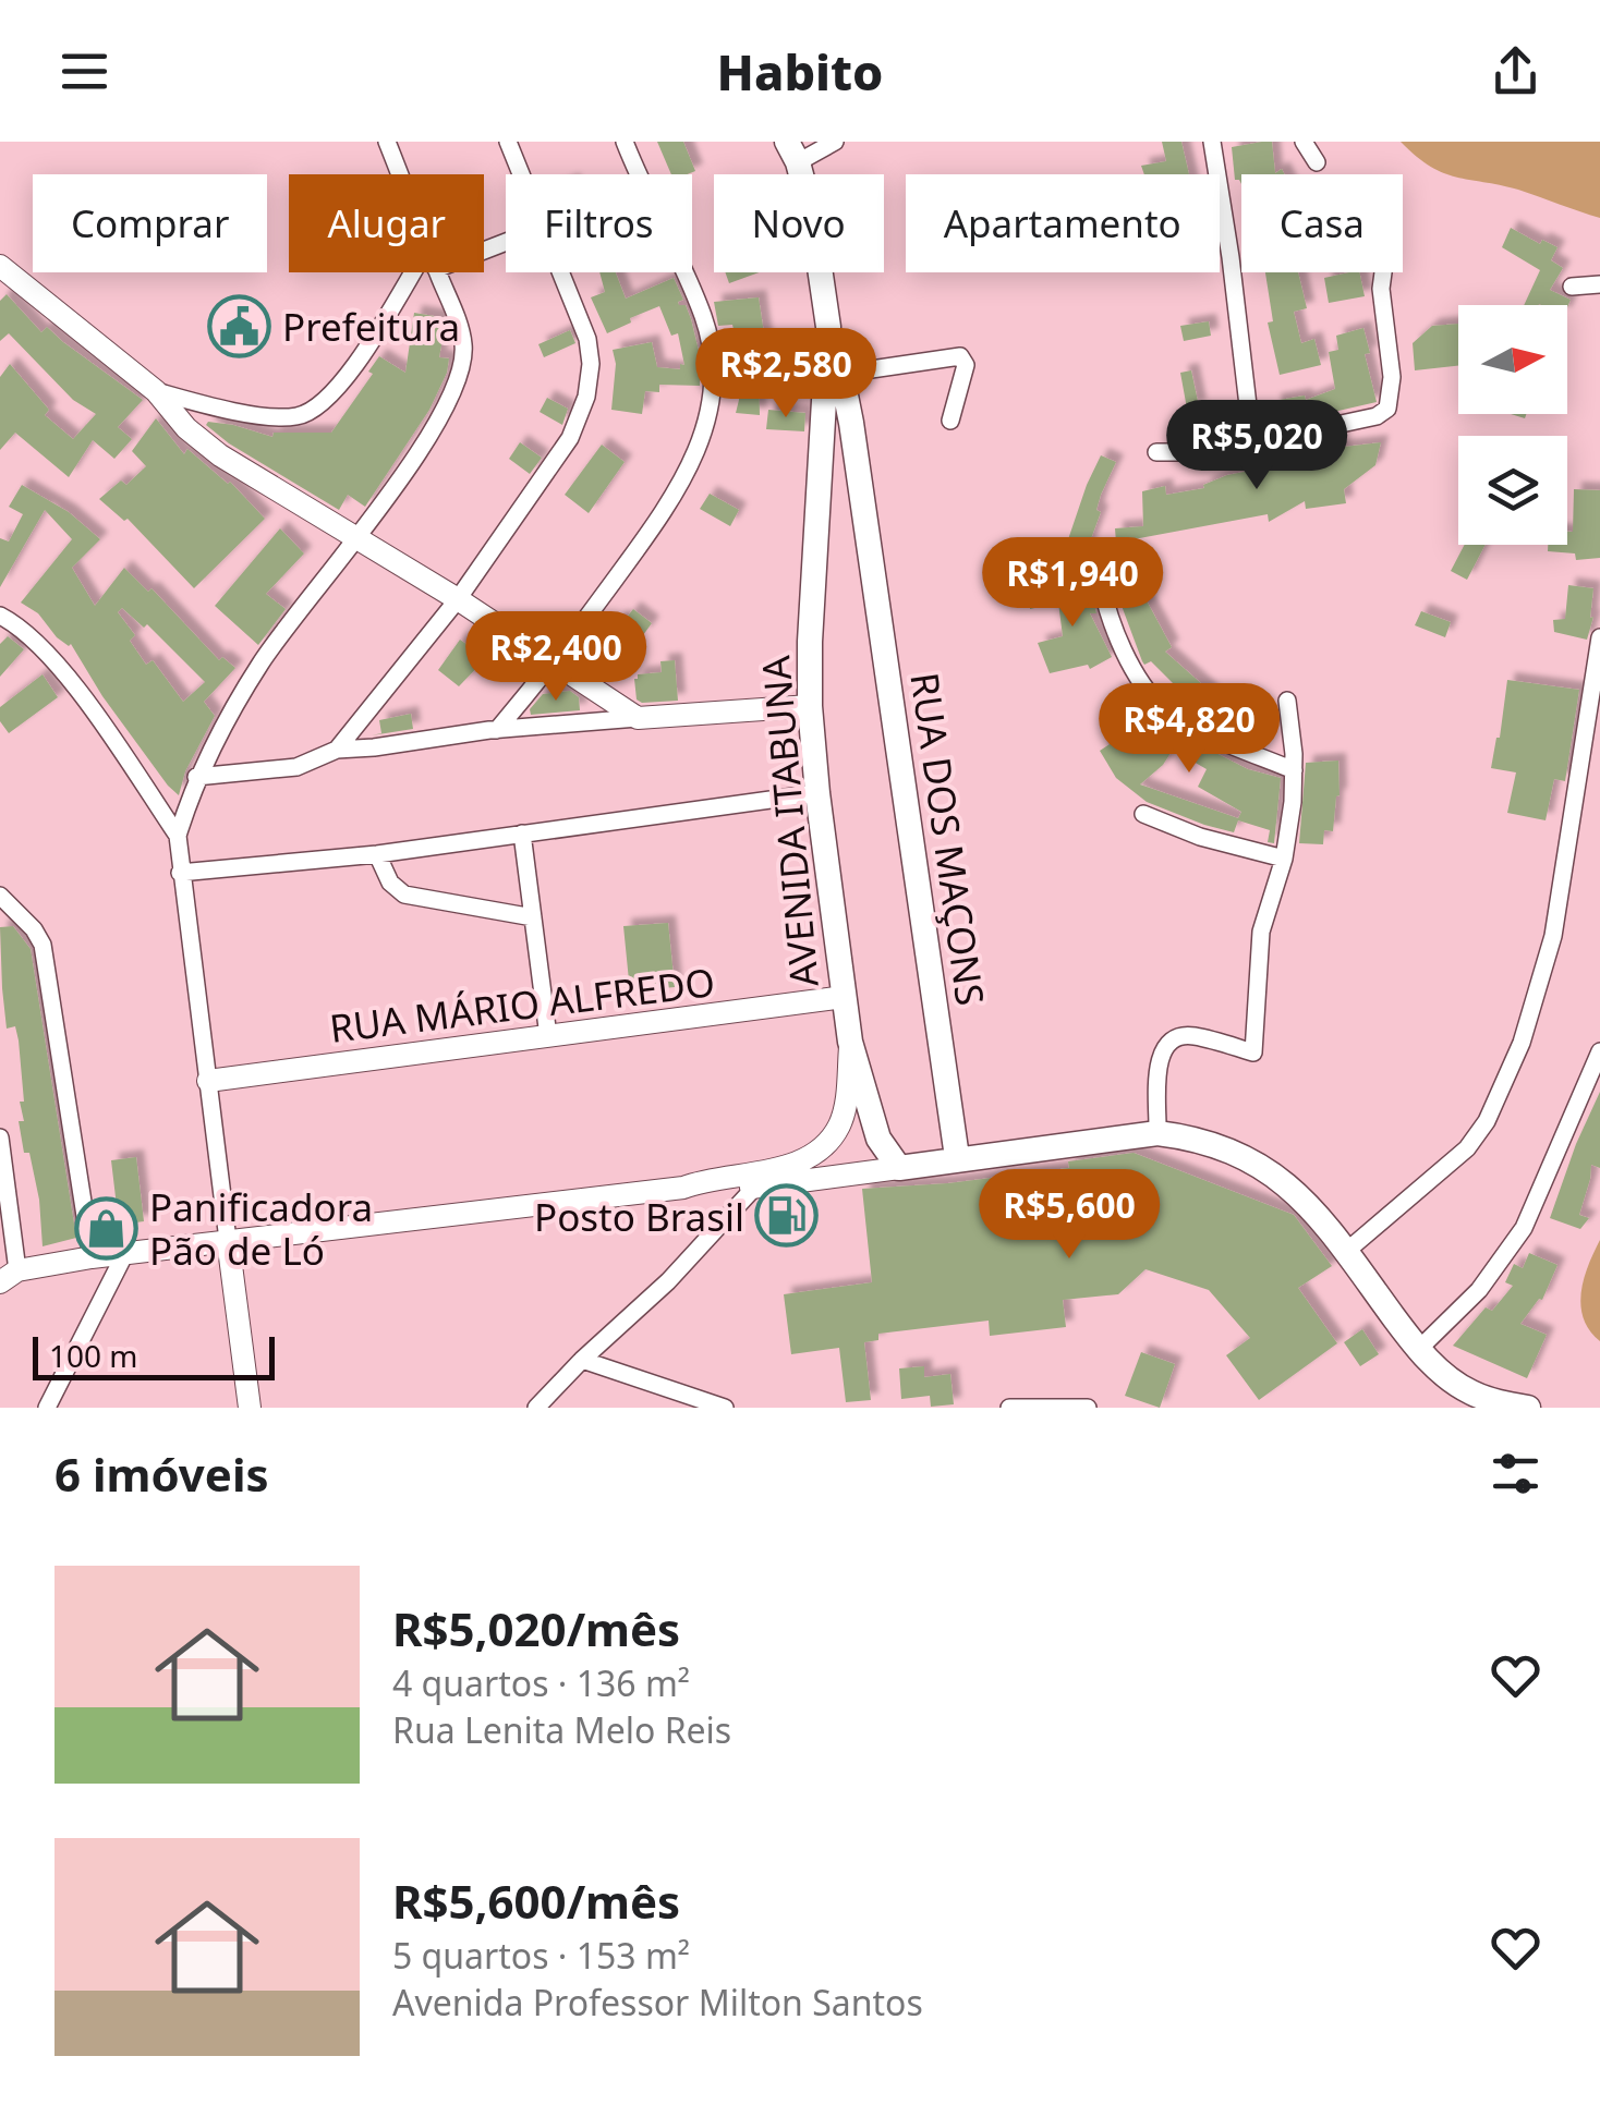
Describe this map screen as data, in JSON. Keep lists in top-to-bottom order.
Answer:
{
  "streets": {
    "main road": ["AVENIDA ITABUNA", "RUA DOS MAÇONS"],
    "street": ["RUA MÁRIO ALFREDO"]
  },
  "crossings": [
    ["AVENIDA ITABUNA", "RUA DOS MAÇONS"],
    ["AVENIDA ITABUNA", "RUA MÁRIO ALFREDO"]
  ],
  "places": {
    "public building": ["Prefeitura"],
    "fuel station": ["Posto Brasil"],
    "shop": ["Panificadora Pão de Ló"]
  },
  "scale_bar": "100 m",
  "north": "right",
  "page": {
    "header": "Habito",
    "chip": [
      "Comprar",
      "Alugar",
      "Filtros",
      "Novo",
      "Apartamento",
      "Casa"
    ],
    "price": [
      "R$2,580",
      "R$5,020",
      "R$1,940",
      "R$2,400",
      "R$4,820",
      "R$5,600"
    ],
    "scale": "100 m",
    "heading": "6 imóveis",
    "list": [
      {
        "name": "R$5,020/mês",
        "note": "4 quartos · 136 m² · Rua Lenita Melo Reis"
      },
      {
        "name": "R$5,600/mês",
        "note": "5 quartos · 153 m² · Avenida Professor Milton Santos"
      }
    ]
  }
}
